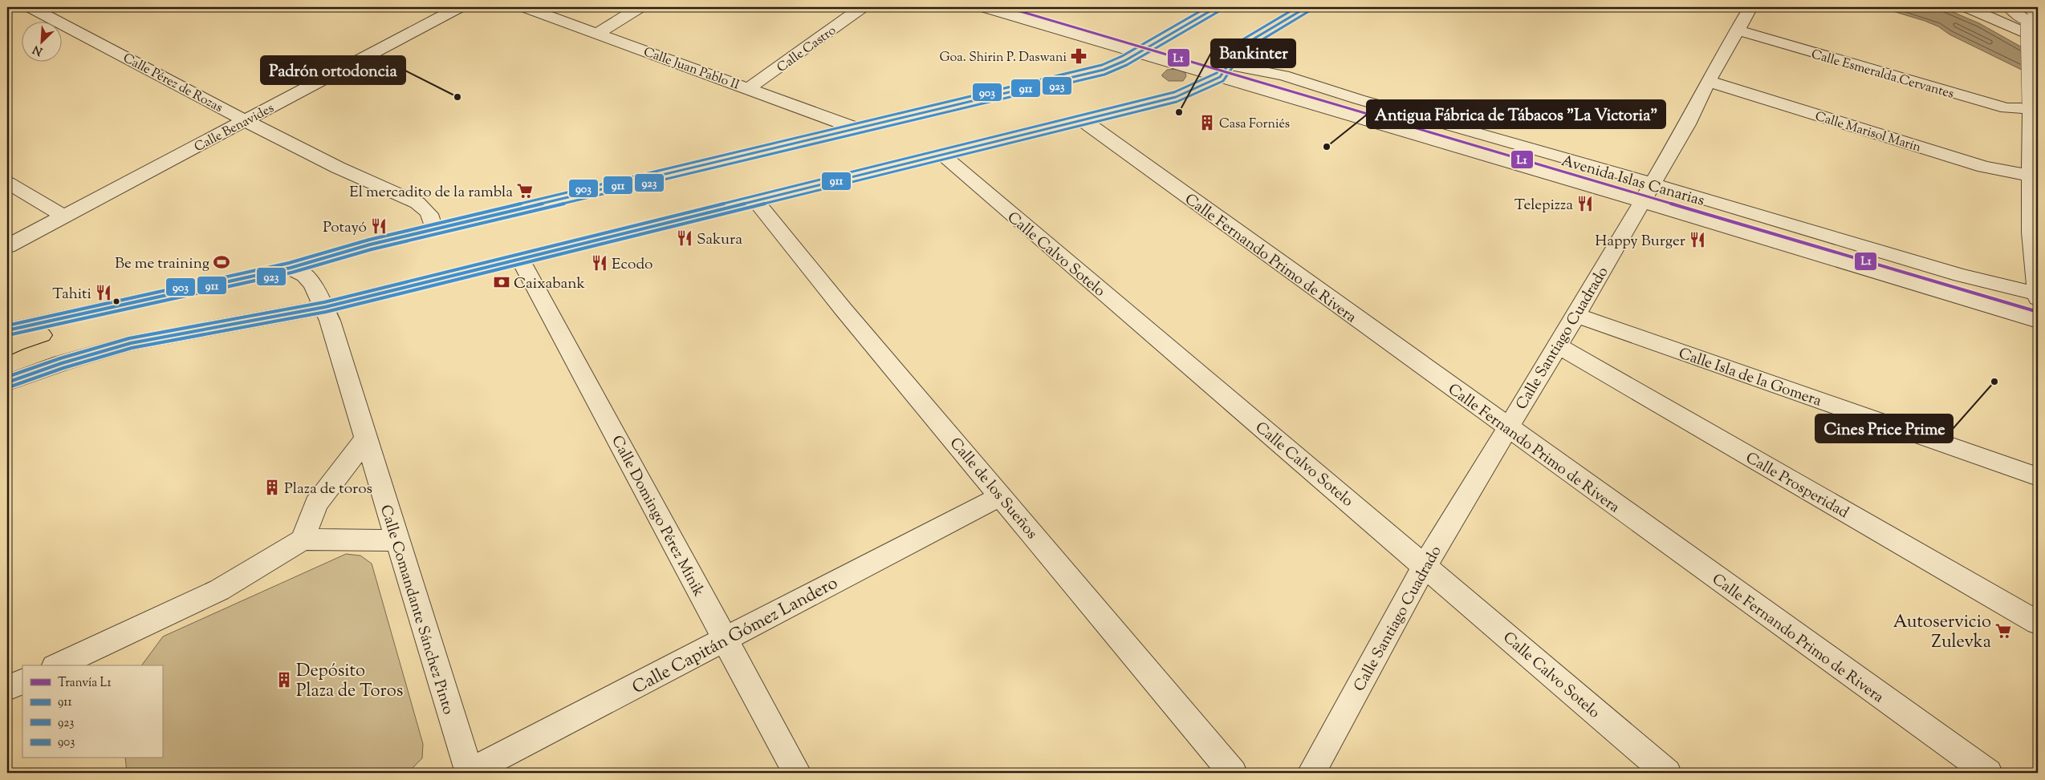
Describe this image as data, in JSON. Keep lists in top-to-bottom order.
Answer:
{
  "streets": {
    "street": [
      "Calle Castro",
      "Calle Juan Pablo II",
      "Calle Esmeralda Cervantes",
      "Calle Pérez de Rozas",
      "Calle Benavides",
      "Calle Marisol Marín",
      "Avenida Islas Canarias",
      "Calle Calvo Sotelo",
      "Calle Fernando Primo de Rivera",
      "Calle Santiago Cuadrado",
      "Calle Isla de la Gomera",
      "Calle Prosperidad",
      "Calle de los Sueños",
      "Calle Domingo Pérez Minik",
      "Calle Comandante Sánchez Pinto",
      "Calle Capitán Gómez Landero"
    ]
  },
  "crossings": [
    ["Calle Castro", "Calle Juan Pablo II"],
    ["Calle Esmeralda Cervantes", "Calle Santiago Cuadrado"],
    ["Calle Pérez de Rozas", "Calle Benavides"],
    ["Calle Marisol Marín", "Calle Santiago Cuadrado"],
    ["Avenida Islas Canarias", "Calle Santiago Cuadrado"],
    ["Calle Calvo Sotelo", "Calle Santiago Cuadrado"],
    ["Calle Fernando Primo de Rivera", "Calle Santiago Cuadrado"],
    ["Calle Santiago Cuadrado", "Calle Isla de la Gomera"],
    ["Calle Santiago Cuadrado", "Calle Prosperidad"],
    ["Calle de los Sueños", "Calle Capitán Gómez Landero"],
    ["Calle Domingo Pérez Minik", "Calle Capitán Gómez Landero"],
    ["Calle Comandante Sánchez Pinto", "Calle Capitán Gómez Landero"]
  ],
  "places": {
    "pharmacy": ["Goa. Shirin P. Daswani"],
    "other": [
      "Padrón ortodoncia",
      "Bankinter",
      "Antigua Fábrica de Tábacos \"La Victoria\"",
      "Cines Price Prime"
    ],
    "building": ["Casa Forniés", "Plaza de toros", "Depósito Plaza de Toros"],
    "supermarket": ["El mercadito de la rambla", "Autoservicio Zulevka"],
    "restaurant": [
      "Telepizza",
      "Potayó",
      "Sakura",
      "Happy Burger",
      "Ecodo",
      "Tahiti"
    ],
    "sports": ["Be me training"],
    "bank": ["Caixabank"]
  },
  "lines": [
    "tram line L1",
    "transit line 911",
    "transit line 903",
    "transit line 923"
  ],
  "legend": [
    "Tranvía L1",
    "911",
    "923",
    "903"
  ],
  "north": "bottom left"
}
